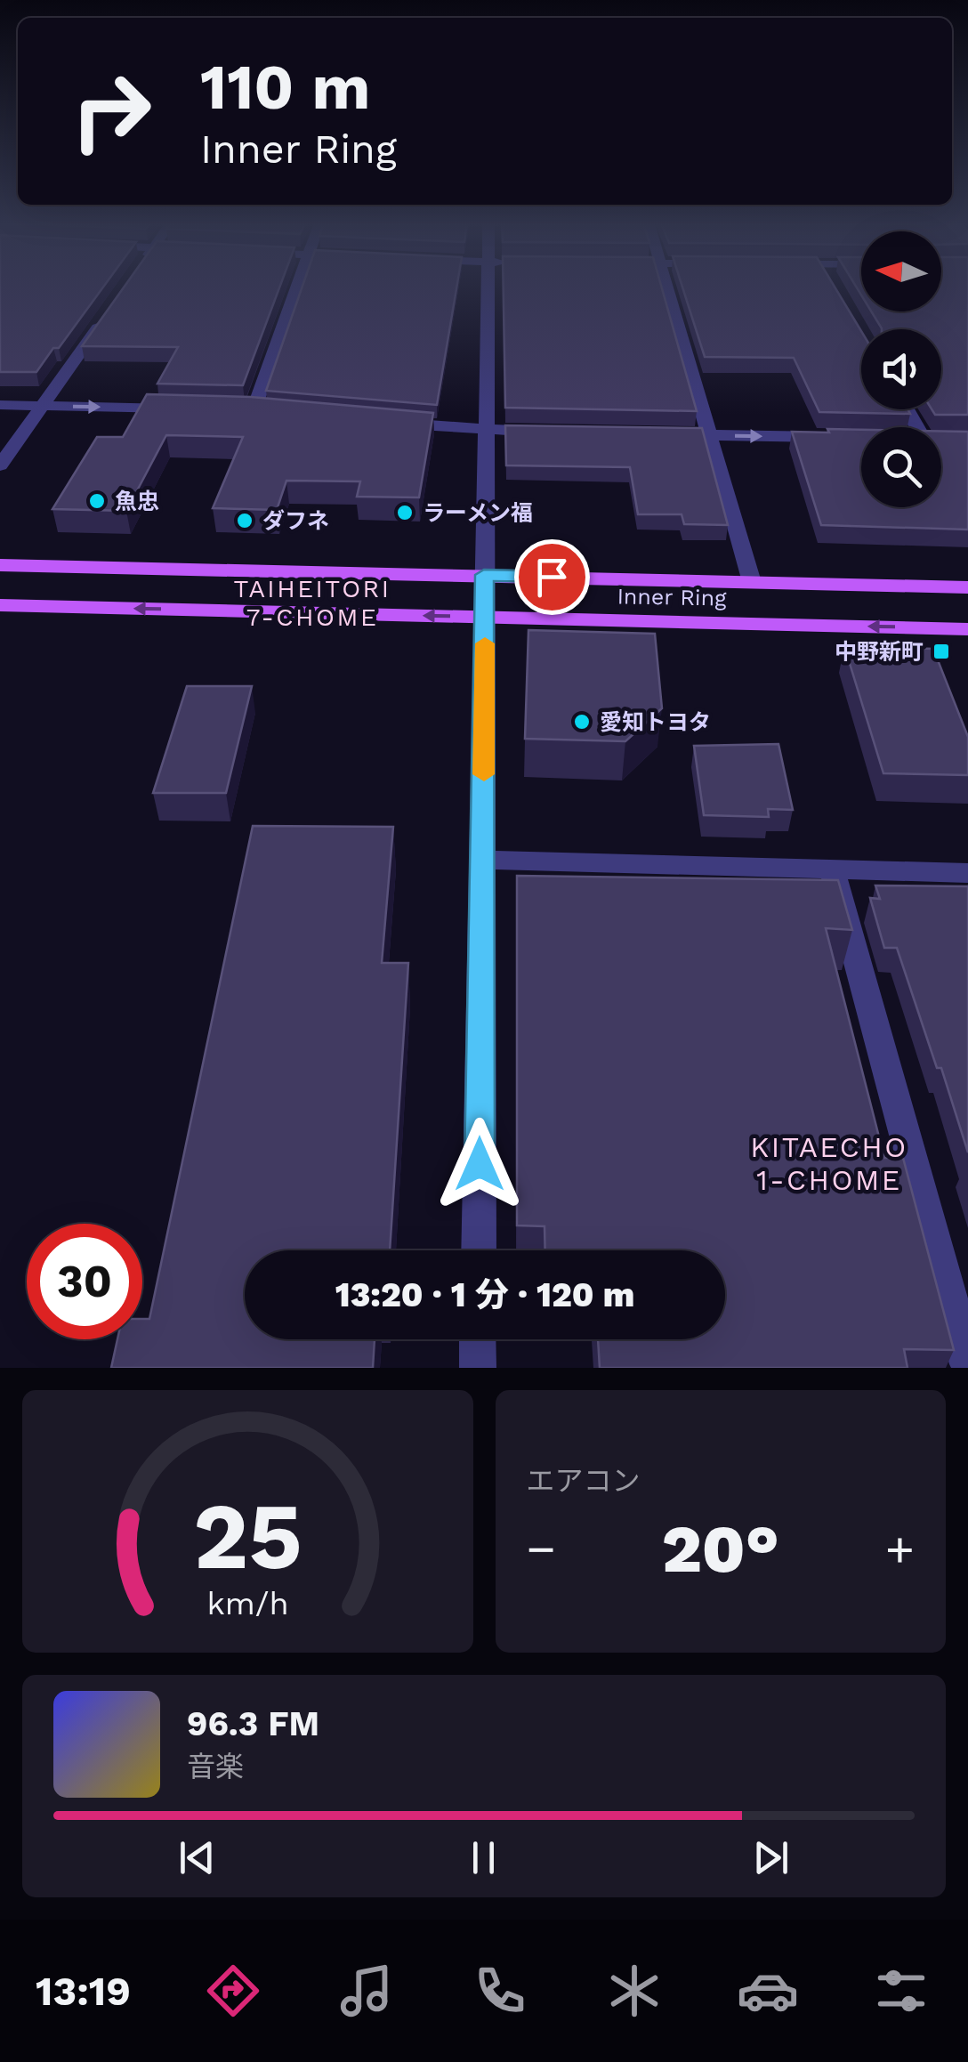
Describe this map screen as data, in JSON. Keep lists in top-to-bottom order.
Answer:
{
  "streets": {
    "main road": ["Inner Ring"]
  },
  "districts": ["TAIHEITORI 7-CHOME", "KITAECHO 1-CHOME"],
  "places": {
    "other": [
      "魚忠",
      "ラーメン福",
      "ダフネ",
      "愛知トヨタ"
    ],
    "transit": ["中野新町"]
  },
  "north": "left",
  "page": {
    "turn": ["110 m", "Inner Ring"],
    "limit": "30",
    "trip": "13:20 · 1 分 · 120 m",
    "tile": "エアコン",
    "heat": ["−", "20°", "+"],
    "song": ["96.3 FM", "音楽"],
    "tabs": "13:19",
    "gauge": ["25", "km/h"]
  }
}
